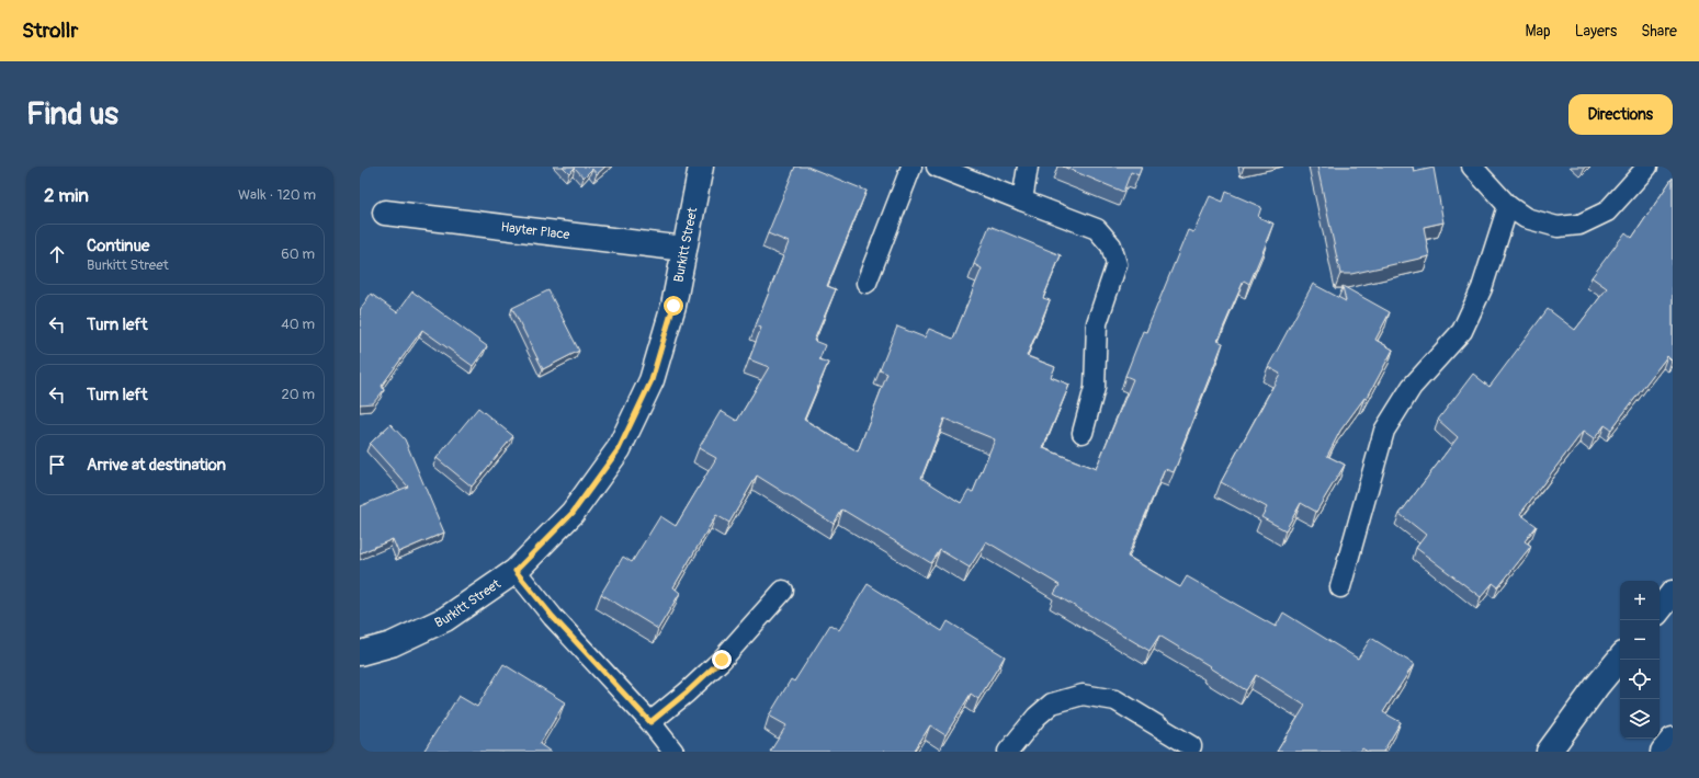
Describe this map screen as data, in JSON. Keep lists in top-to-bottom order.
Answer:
{
  "streets": {
    "street": ["Hayter Place", "Burkitt Street"]
  },
  "crossings": [
    ["Hayter Place", "Burkitt Street"]
  ],
  "page": {
    "header": "Strollr",
    "nav": ["Map", "Layers", "Share"],
    "buttons": "Directions",
    "title": "Find us",
    "heading": ["2 min", "Walk · 120 m"],
    "list": [
      ["Continue", "Burkitt Street", "60 m"],
      ["Turn left", "40 m"],
      ["Turn left", "20 m"],
      "Arrive at destination"
    ],
    "map_buttons": ["+", "−"]
  }
}
